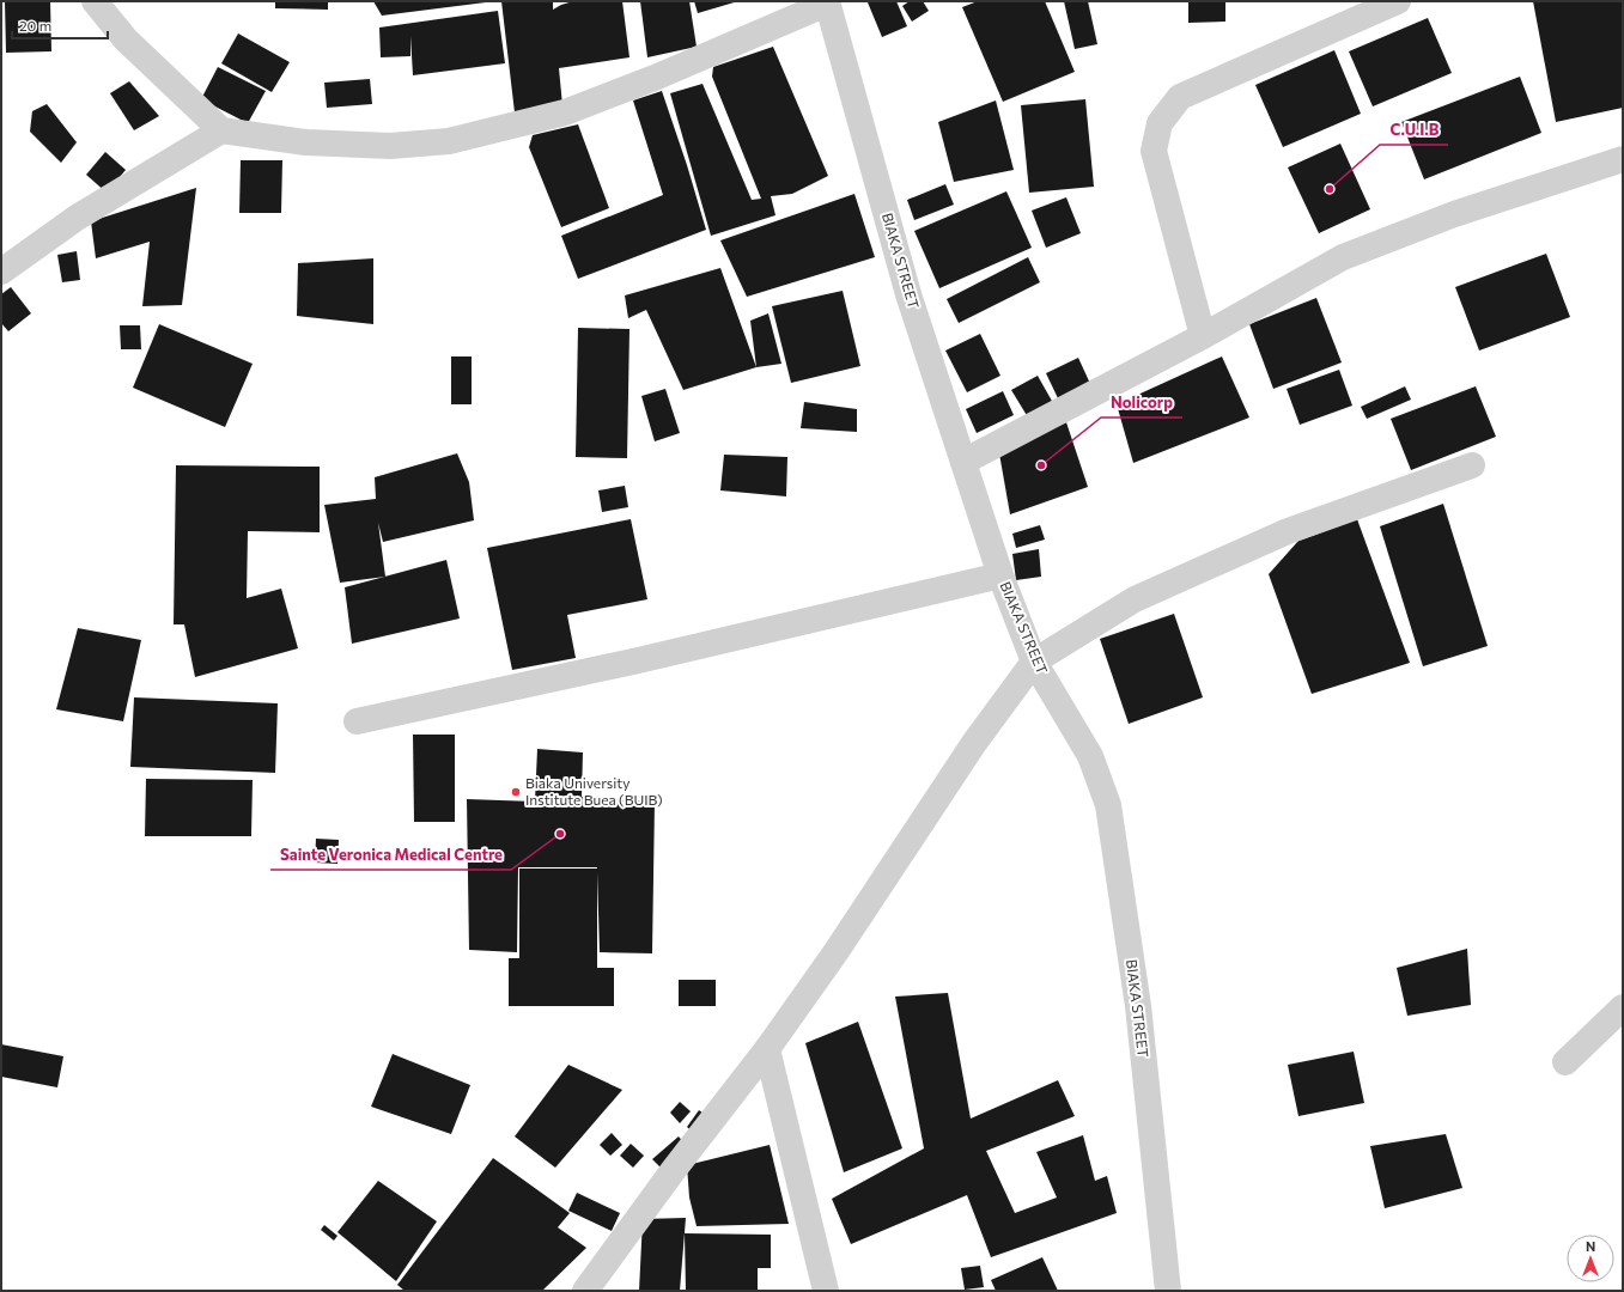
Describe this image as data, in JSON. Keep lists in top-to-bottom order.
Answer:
{
  "streets": {
    "street": ["BIAKA STREET"]
  },
  "places": [
    "C.U.I.B",
    "Nolicorp",
    "Biaka University Institute Buea (BUIB)",
    "Sainte Veronica Medical Centre"
  ],
  "scale_bar": "20 m",
  "north": "top"
}
